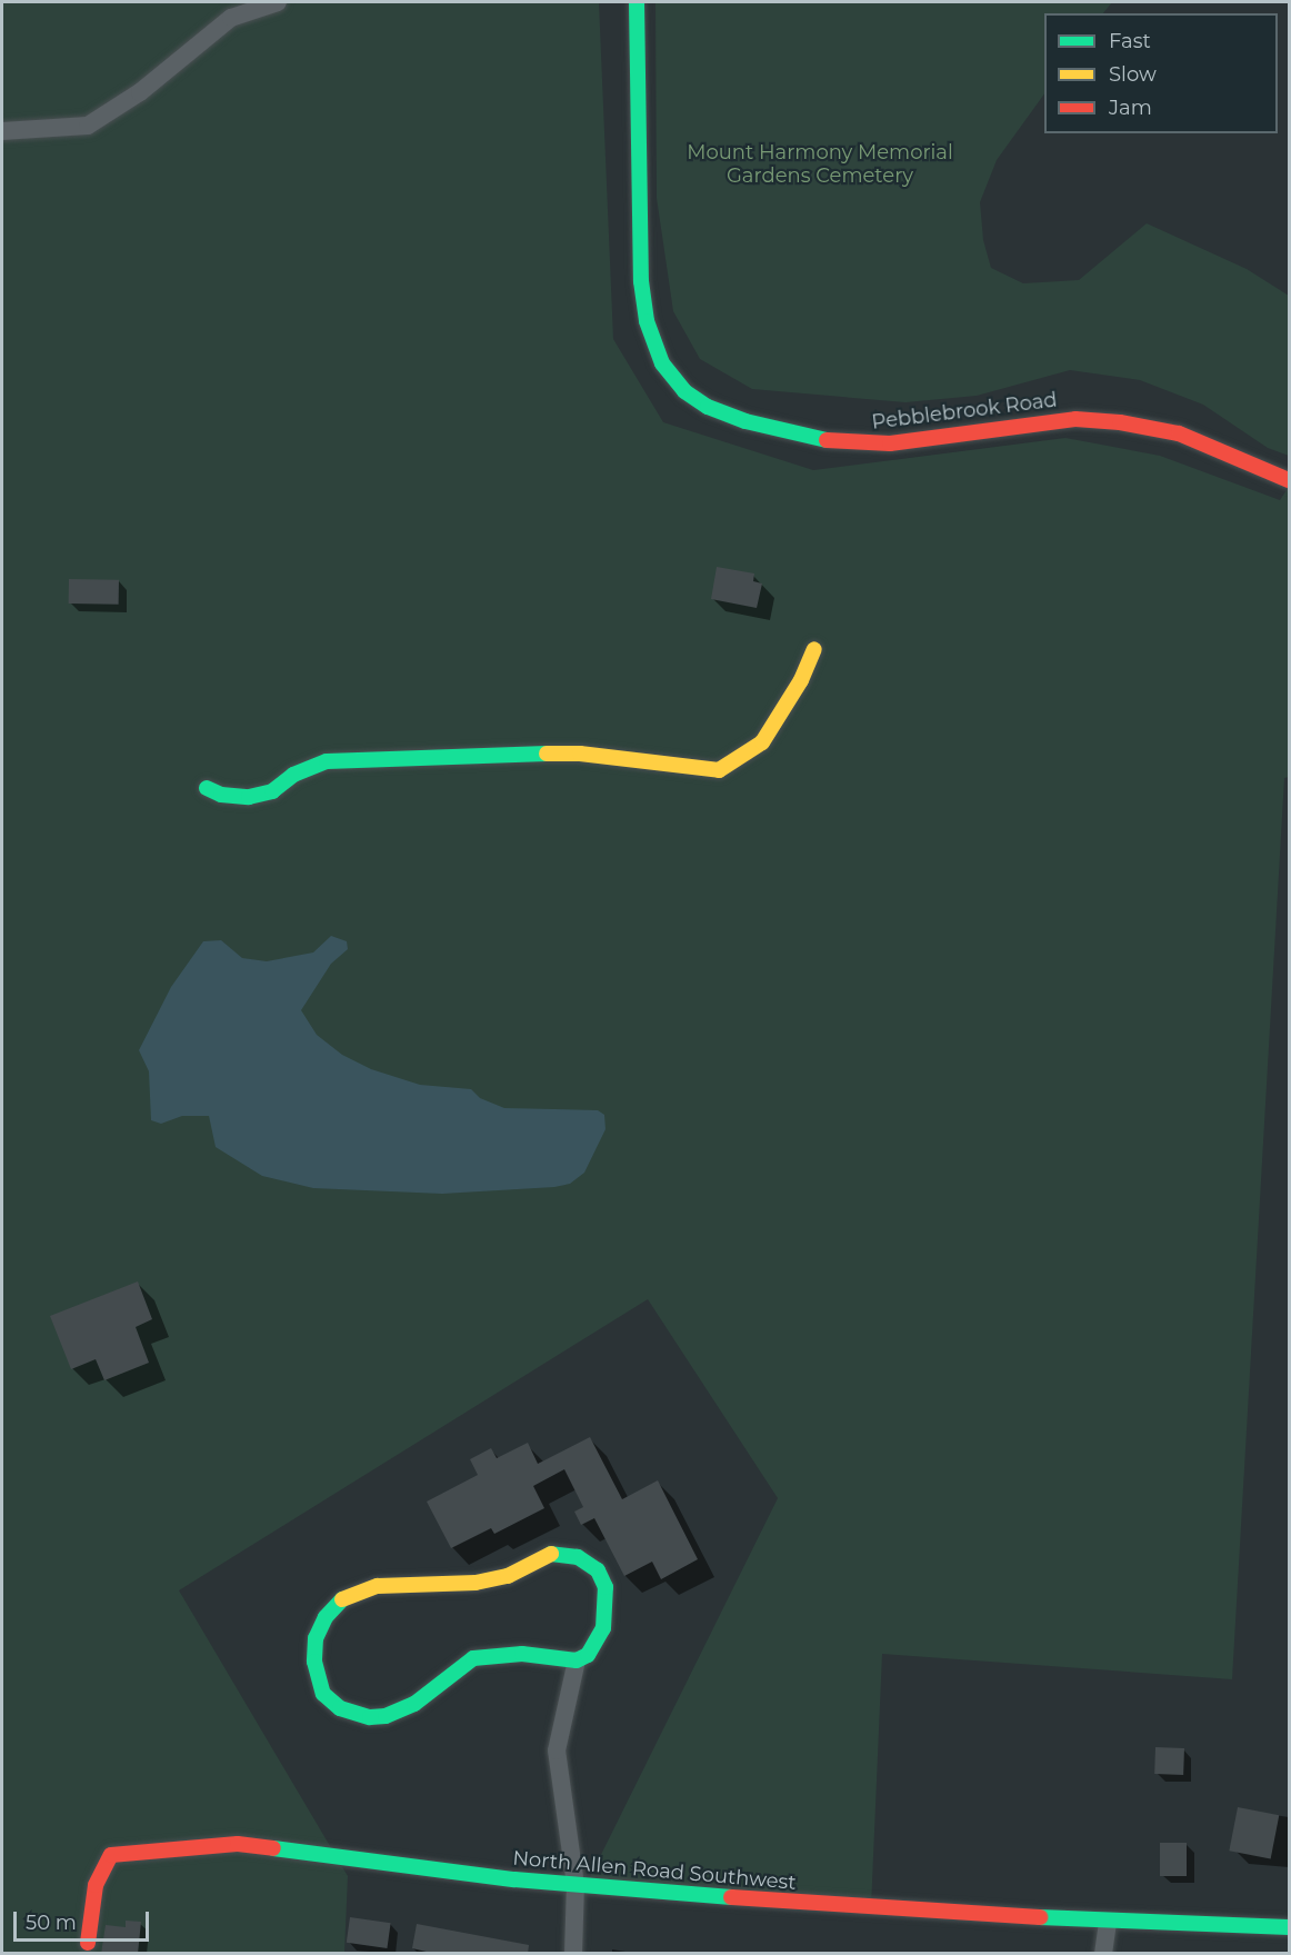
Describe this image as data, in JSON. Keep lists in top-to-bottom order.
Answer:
{
  "streets": {
    "street": ["Pebblebrook Road", "North Allen Road Southwest"]
  },
  "parks": ["Mount Harmony Memorial Gardens Cemetery"],
  "legend": ["Fast", "Slow", "Jam"],
  "scale_bar": "50 m"
}
